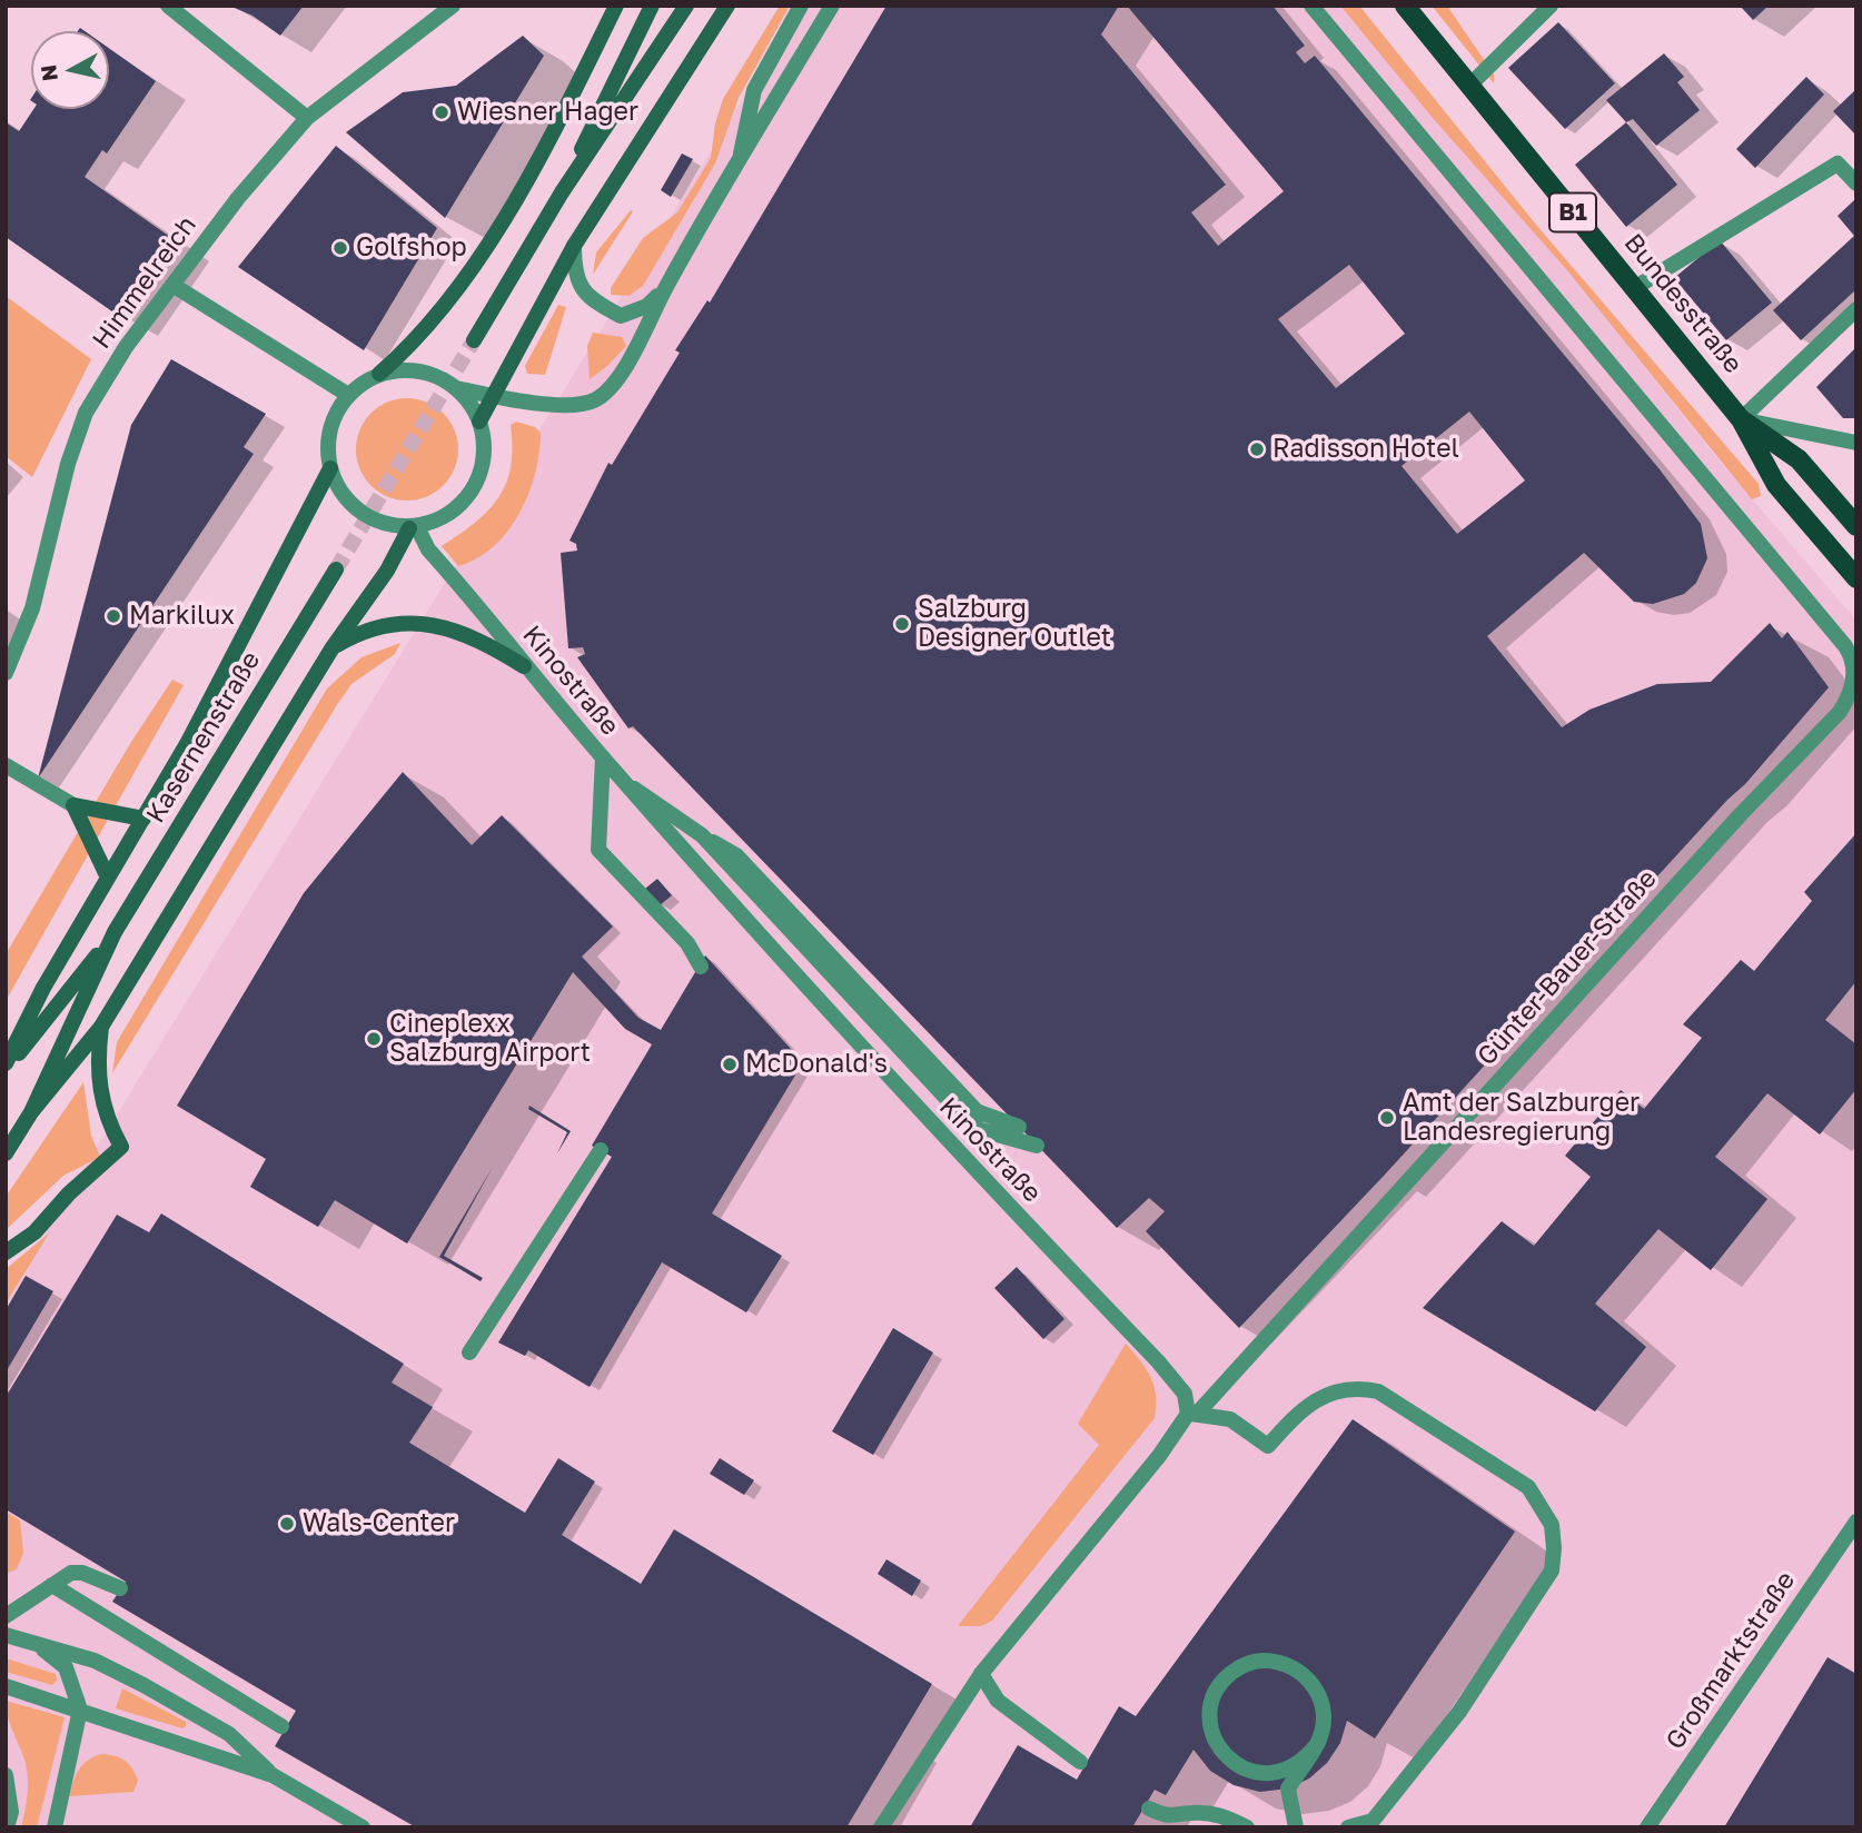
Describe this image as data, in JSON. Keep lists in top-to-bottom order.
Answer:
{
  "streets": {
    "main road": ["B1", "Bundesstraße", "Kasernenstraße"],
    "street": [
      "Himmelreich",
      "Kinostraße",
      "Günter-Bauer-Straße",
      "Großmarktstraße"
    ]
  },
  "crossings": [
    ["Kinostraße", "Günter-Bauer-Straße"]
  ],
  "places": [
    "Wiesner Hager",
    "Golfshop",
    "Radisson Hotel",
    "Markilux",
    "Salzburg Designer Outlet",
    "Cineplexx Salzburg Airport",
    "McDonald's",
    "Amt der Salzburger Landesregierung",
    "Wals-Center"
  ],
  "north": "left"
}
